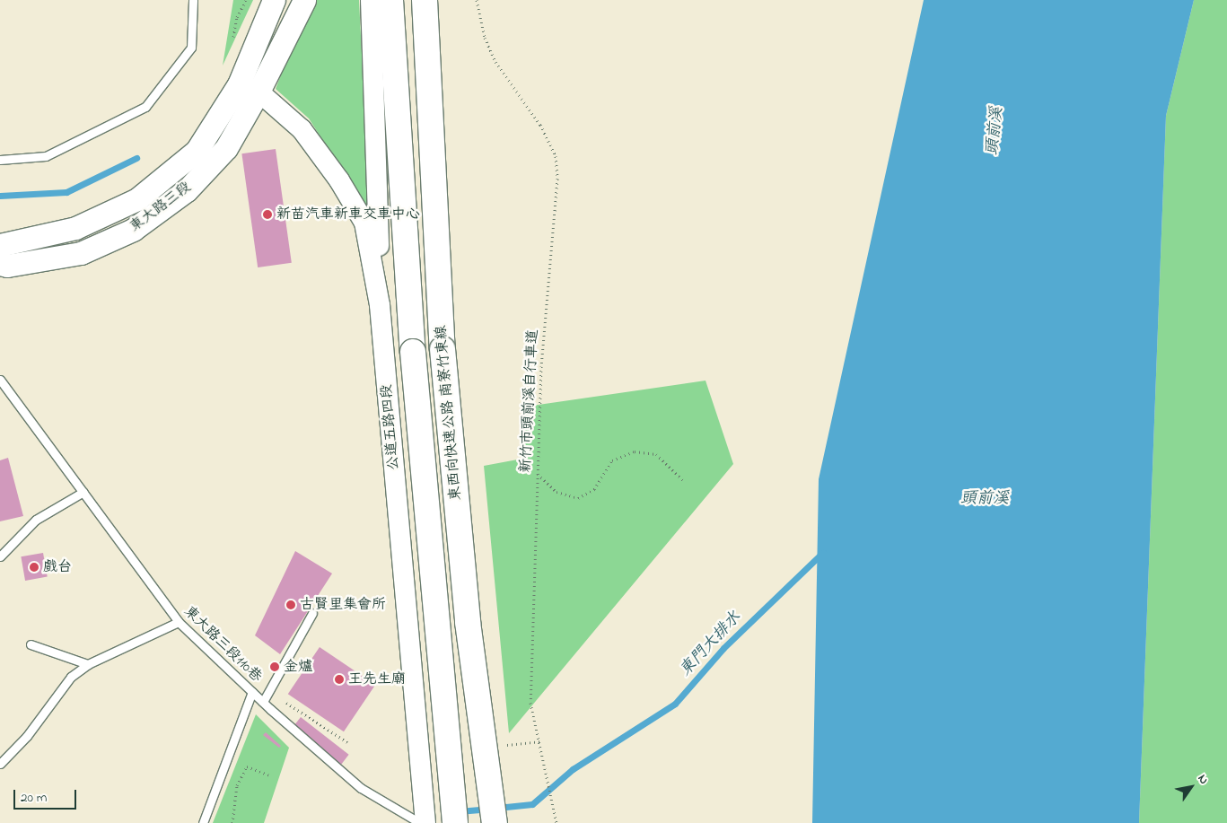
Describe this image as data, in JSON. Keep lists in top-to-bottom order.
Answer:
{
  "streets": {
    "highway": ["東西向快速公路 南寮竹東線"],
    "main road": ["東大路三段"],
    "street": ["公道五路四段"],
    "lane": ["東大路三段110巷"],
    "path": ["新竹市頭前溪自行車道"]
  },
  "crossings": [
    ["東大路三段", "公道五路四段"]
  ],
  "water": ["頭前溪", "東門大排水"],
  "places": [
    "新苗汽車新車交車中心",
    "戲台",
    "古賢里集會所",
    "金爐",
    "王先生廟"
  ],
  "scale_bar": "20 m",
  "north": "top right"
}
